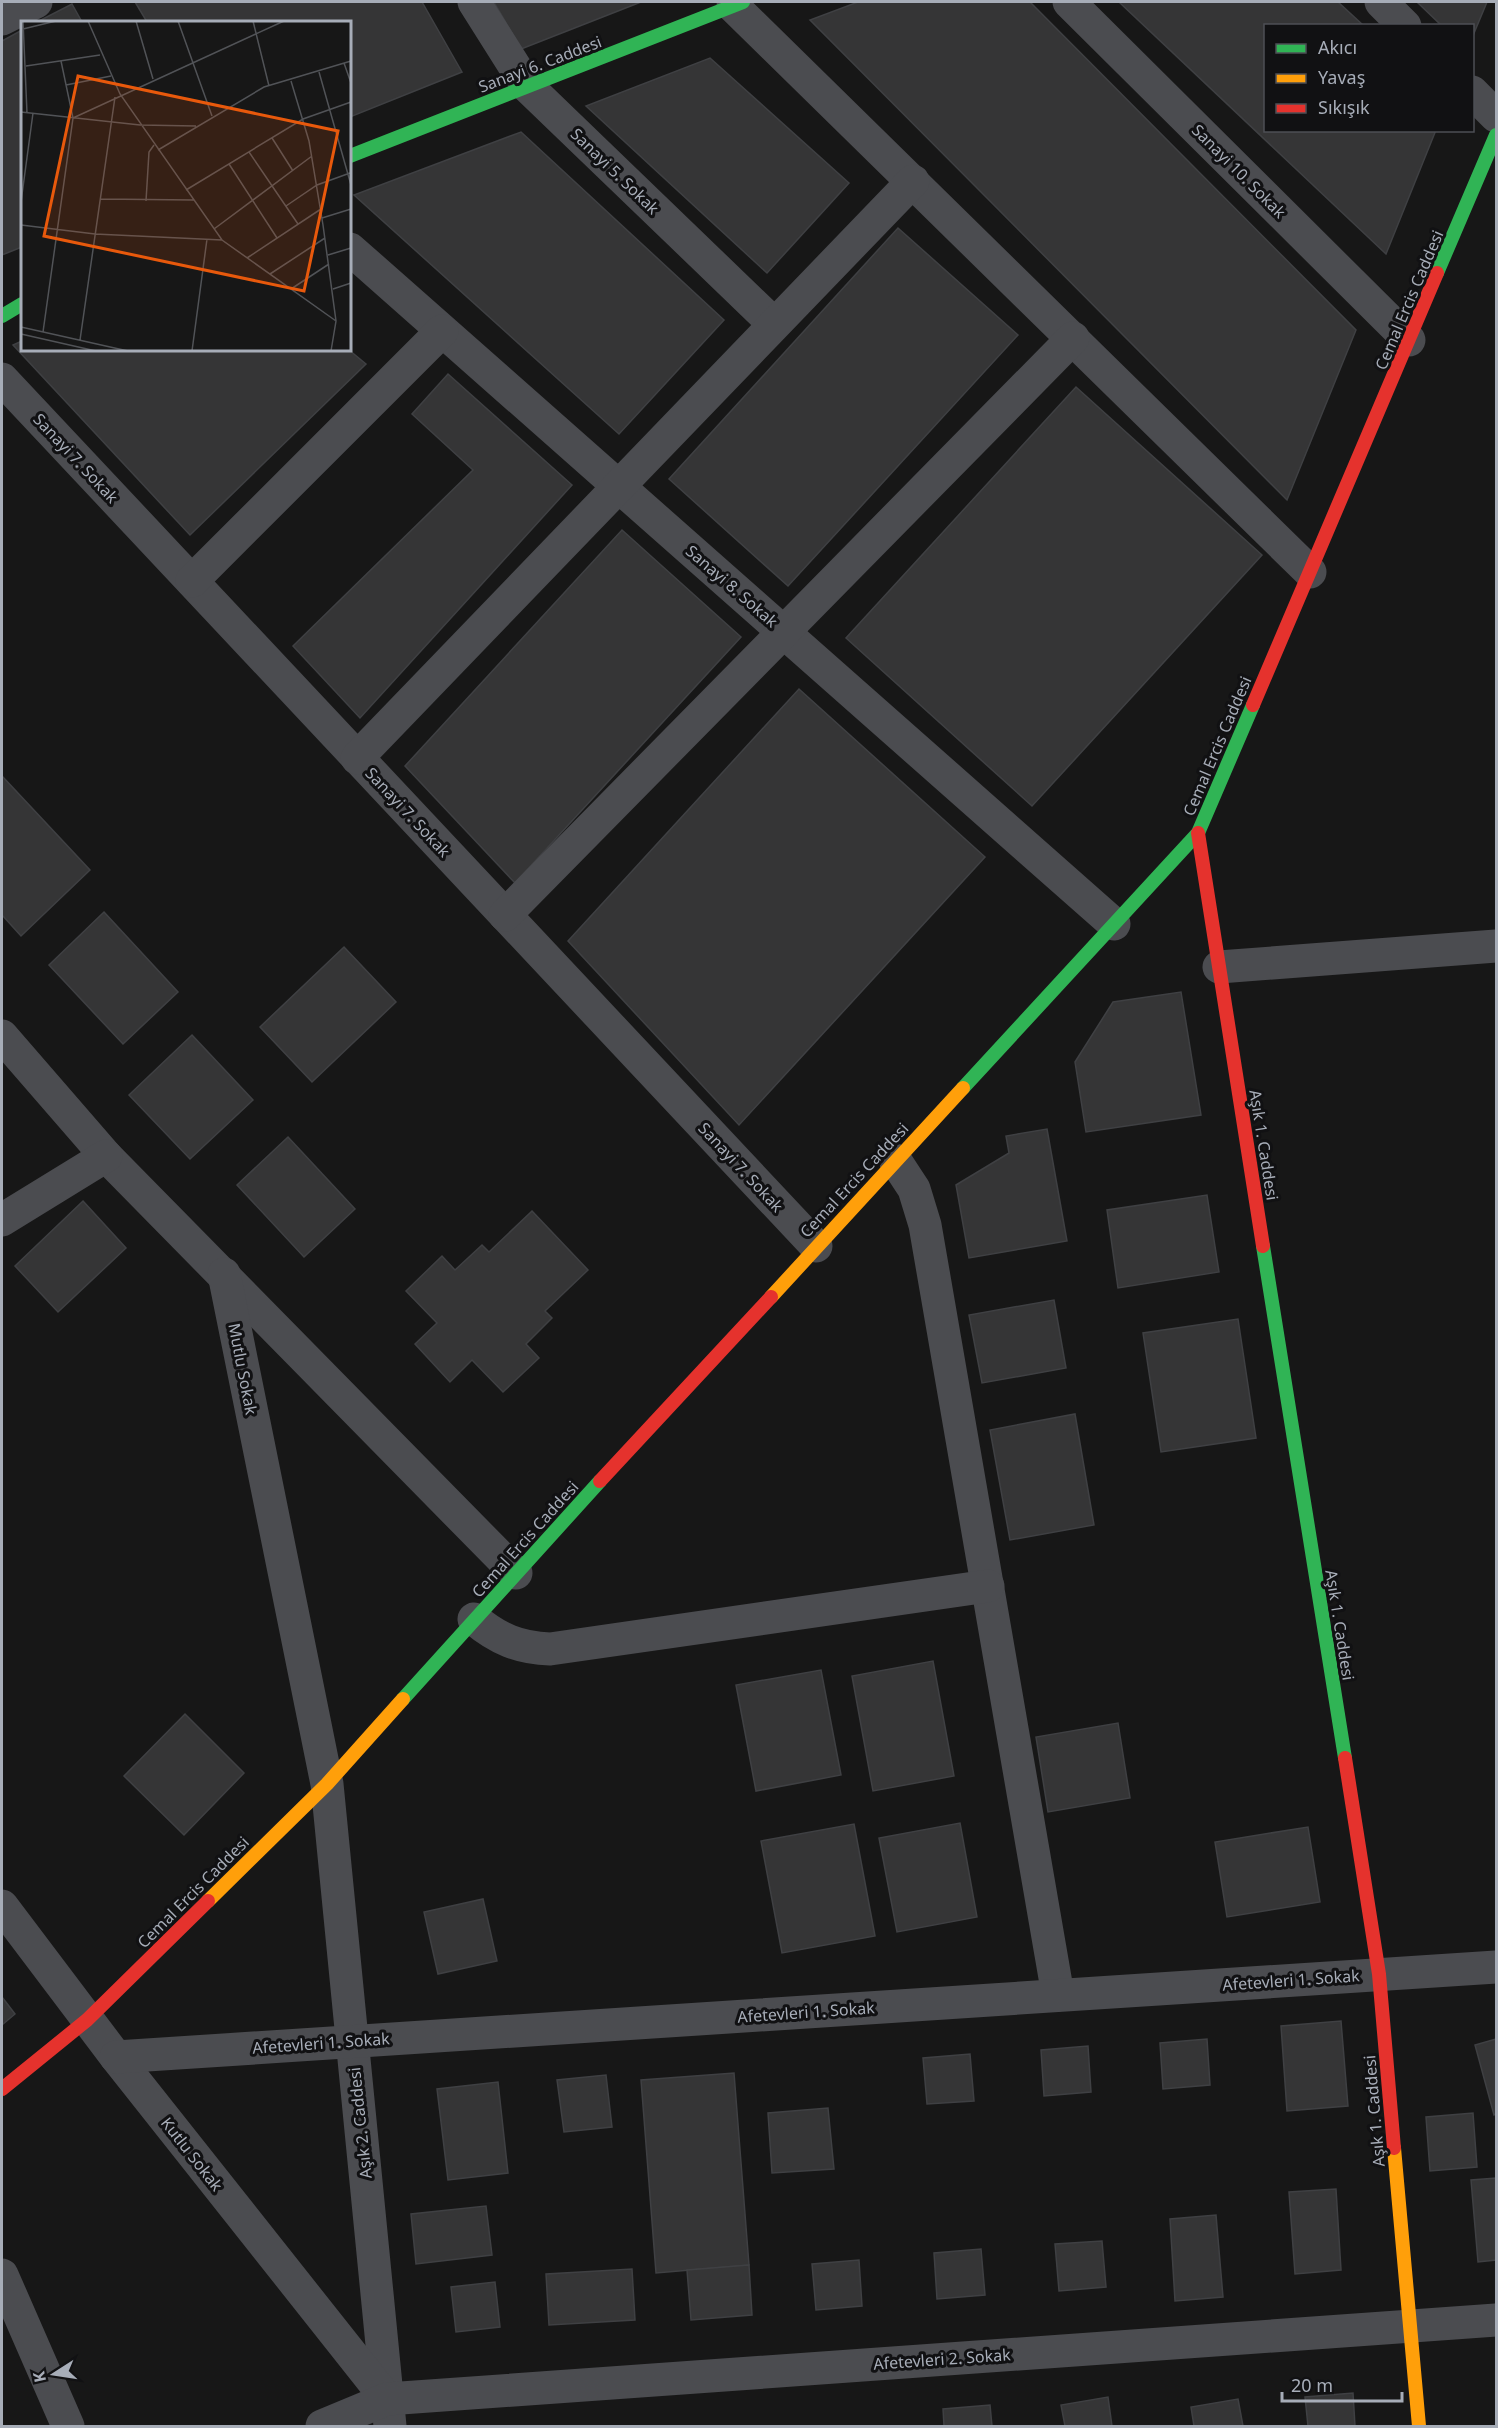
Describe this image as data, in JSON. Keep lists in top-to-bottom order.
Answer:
{
  "streets": {
    "street": [
      "Sanayi 6. Caddesi",
      "Sanayi 5. Sokak",
      "Sanayi 10. Sokak",
      "Cemal Ercis Caddesi",
      "Sanayi 7. Sokak",
      "Sanayi 8. Sokak",
      "Aşık 1. Caddesi",
      "Mutlu Sokak",
      "Afetevleri 1. Sokak",
      "Aşık 2. Caddesi",
      "Kutlu Sokak",
      "Afetevleri 2. Sokak"
    ]
  },
  "crossings": [
    ["Sanayi 6. Caddesi", "Sanayi 5. Sokak"],
    ["Sanayi 10. Sokak", "Cemal Ercis Caddesi"],
    ["Cemal Ercis Caddesi", "Sanayi 7. Sokak"],
    ["Cemal Ercis Caddesi", "Sanayi 8. Sokak"],
    ["Cemal Ercis Caddesi", "Aşık 1. Caddesi"],
    ["Cemal Ercis Caddesi", "Mutlu Sokak"],
    ["Cemal Ercis Caddesi", "Aşık 2. Caddesi"],
    ["Cemal Ercis Caddesi", "Kutlu Sokak"],
    ["Aşık 1. Caddesi", "Afetevleri 1. Sokak"],
    ["Aşık 1. Caddesi", "Afetevleri 2. Sokak"],
    ["Mutlu Sokak", "Aşık 2. Caddesi"],
    ["Afetevleri 1. Sokak", "Aşık 2. Caddesi"],
    ["Afetevleri 1. Sokak", "Kutlu Sokak"],
    ["Aşık 2. Caddesi", "Kutlu Sokak"],
    ["Aşık 2. Caddesi", "Afetevleri 2. Sokak"],
    ["Kutlu Sokak", "Afetevleri 2. Sokak"]
  ],
  "legend": ["Akıcı", "Yavaş", "Sıkışık"],
  "scale_bar": "20 m",
  "north": "left"
}
